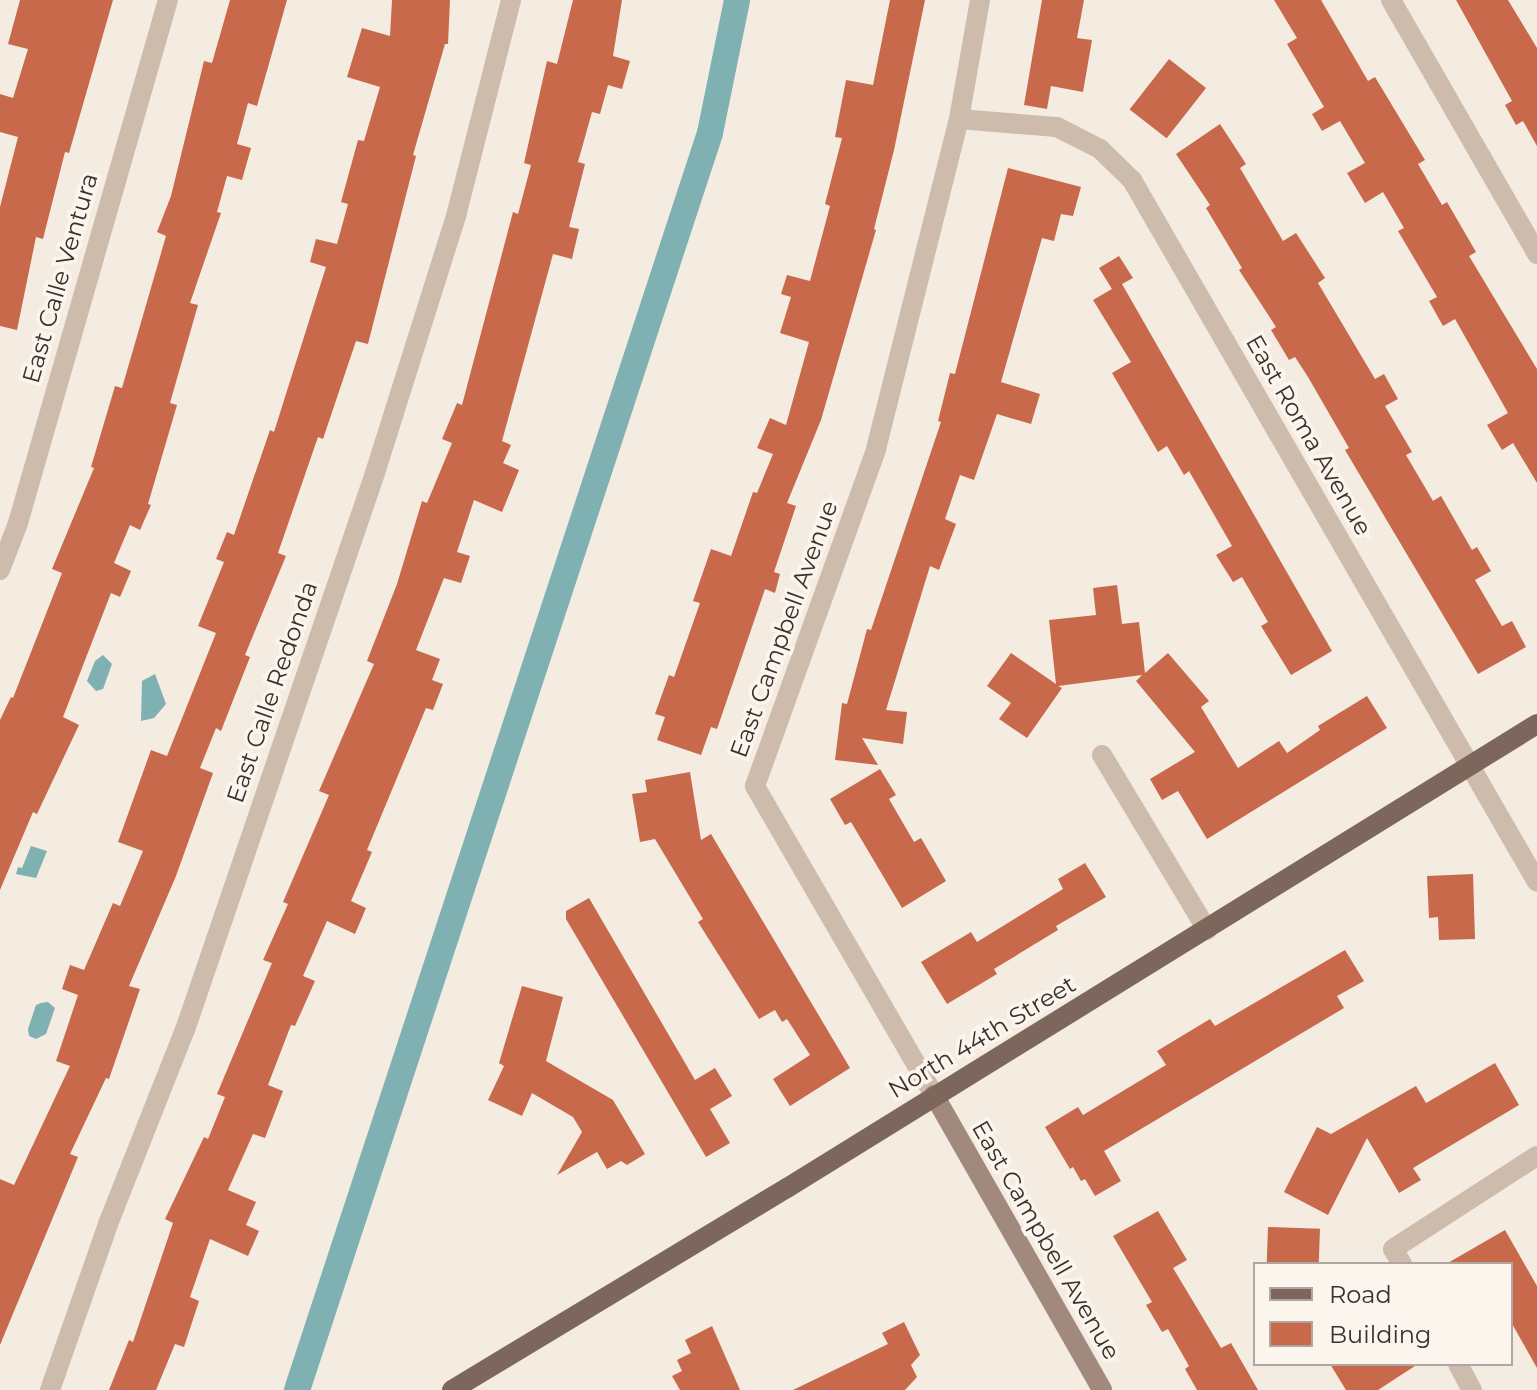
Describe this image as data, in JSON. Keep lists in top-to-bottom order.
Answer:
{
  "streets": {
    "main road": ["North 44th Street"],
    "street": [
      "East Calle Ventura",
      "East Roma Avenue",
      "East Campbell Avenue",
      "East Calle Redonda"
    ]
  },
  "crossings": [
    ["East Roma Avenue", "East Campbell Avenue"],
    ["East Roma Avenue", "North 44th Street"],
    ["East Campbell Avenue", "North 44th Street"]
  ],
  "legend": ["Road", "Building"]
}
